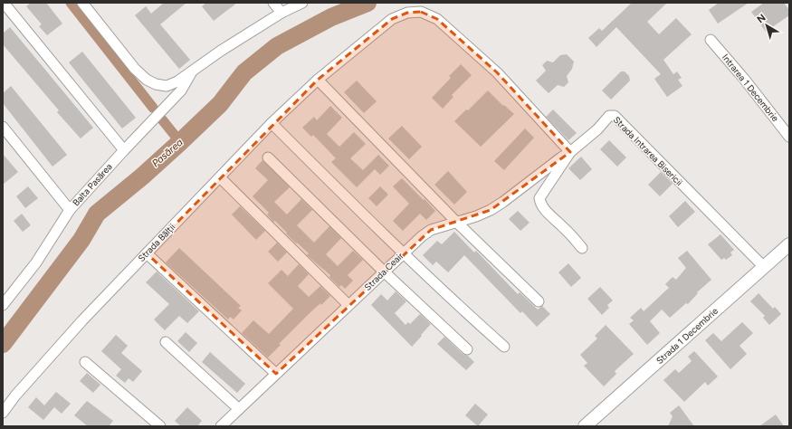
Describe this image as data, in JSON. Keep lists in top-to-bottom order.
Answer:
{
  "streets": {
    "main road": ["Strada 1 Decembrie"],
    "street": [
      "Intrarea 1 Decembrie",
      "Strada Intrarea Bisericii",
      "Balta Pasărea",
      "Strada Bălții",
      "Strada Ceair"
    ]
  },
  "crossings": [
    ["Strada Intrarea Bisericii", "Strada Bălții"],
    ["Strada Intrarea Bisericii", "Strada Ceair"],
    ["Strada Intrarea Bisericii", "Strada 1 Decembrie"],
    ["Strada Bălții", "Strada Ceair"]
  ],
  "water": ["Pasărea"],
  "north": "top left"
}
